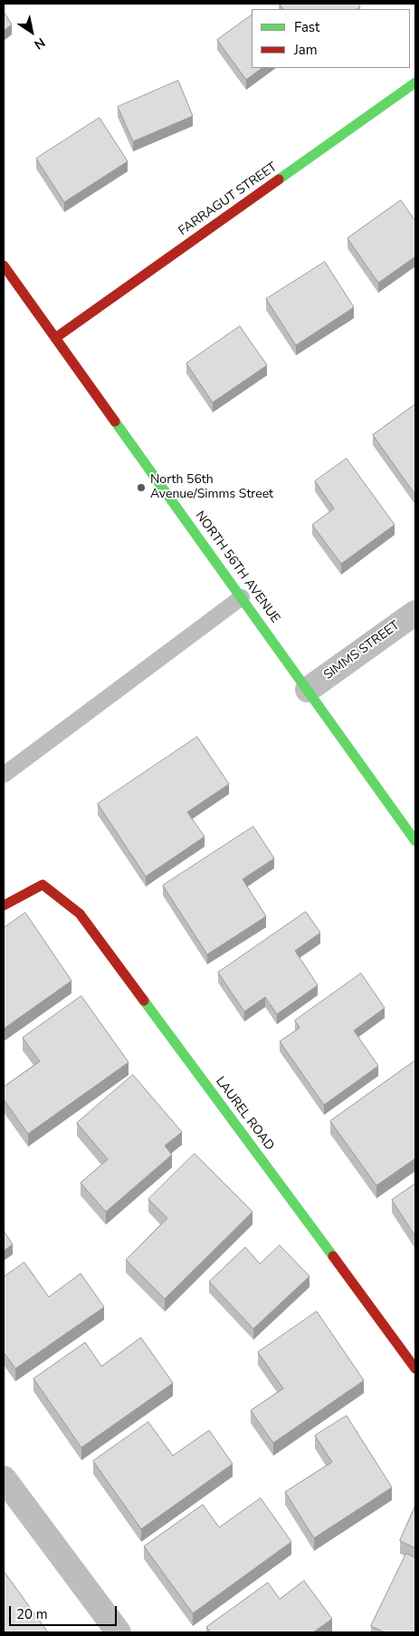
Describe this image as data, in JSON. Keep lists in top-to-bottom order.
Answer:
{
  "streets": {
    "street": [
      "FARRAGUT STREET",
      "NORTH 56TH AVENUE",
      "SIMMS STREET",
      "LAUREL ROAD"
    ]
  },
  "crossings": [
    ["FARRAGUT STREET", "NORTH 56TH AVENUE"],
    ["NORTH 56TH AVENUE", "SIMMS STREET"]
  ],
  "places": ["North 56th Avenue/Simms Street"],
  "legend": ["Fast", "Jam"],
  "scale_bar": "20 m",
  "north": "bottom right"
}
